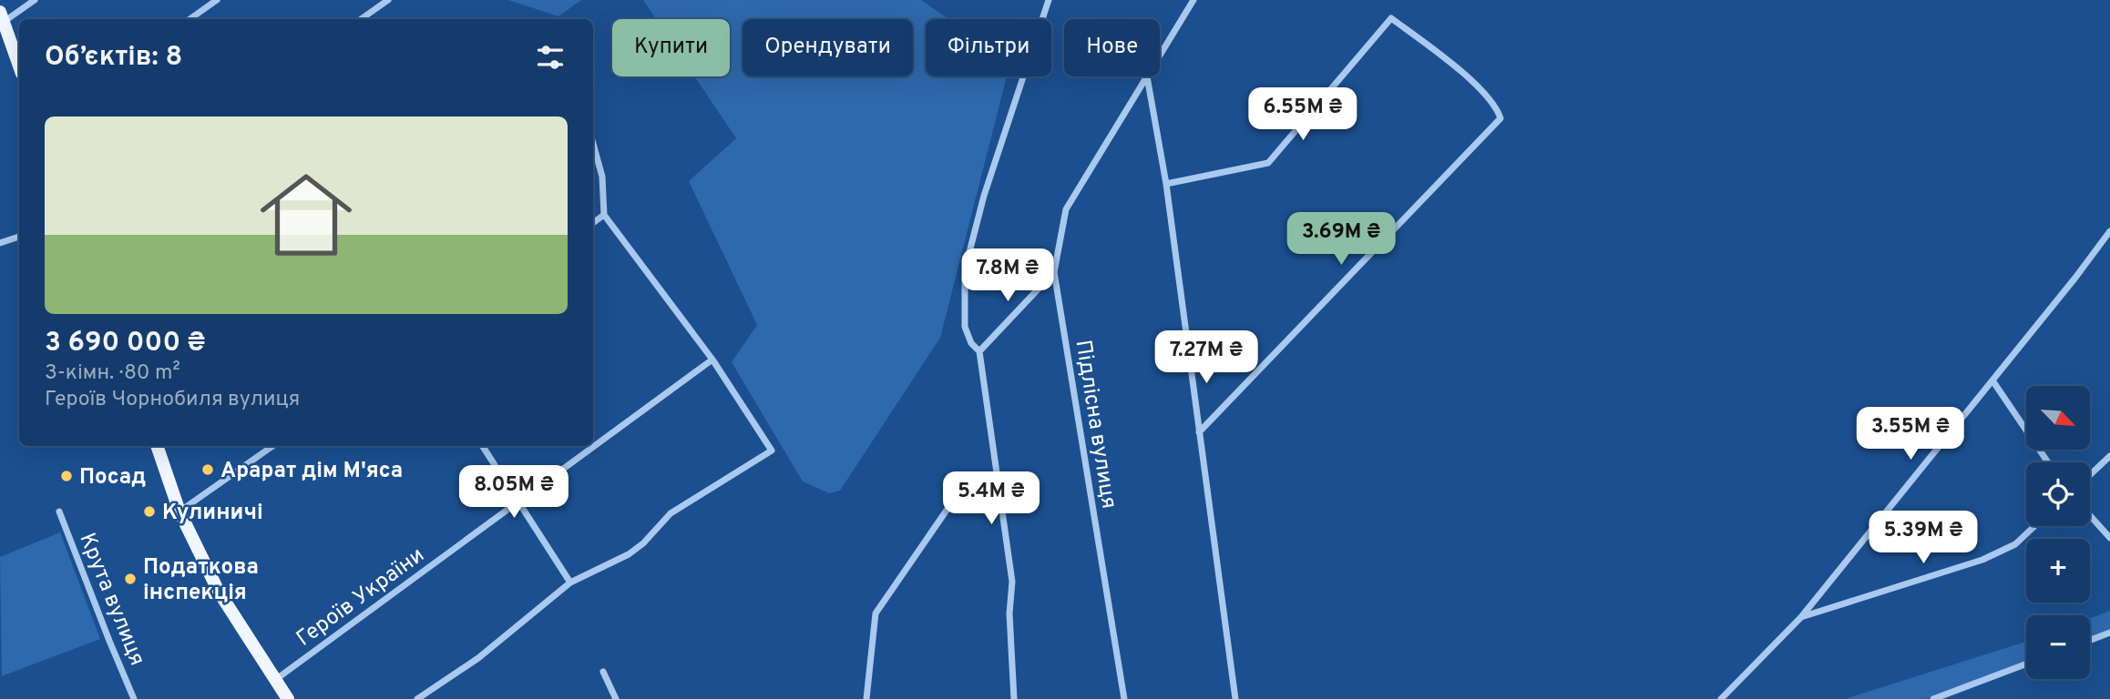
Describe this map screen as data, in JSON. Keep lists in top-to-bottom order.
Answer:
{
  "streets": {
    "street": ["Підлісна вулиця", "Героїв України", "Крута вулиця"]
  },
  "places": [
    "Арарат дім М'яса",
    "Посад",
    "Кулиничі",
    "Податкова інспекція"
  ],
  "north": "bottom right",
  "page": {
    "chip": [
      "Купити",
      "Орендувати",
      "Фільтри",
      "Нове"
    ],
    "heading": "Об’єктів: 8",
    "price": [
      "6.55M ₴",
      "3.69M ₴",
      "7.8M ₴",
      "7.27M ₴",
      "3.55M ₴",
      "8.05M ₴",
      "5.4M ₴",
      "5.39M ₴"
    ],
    "list": [
      {
        "name": "3 690 000 ₴",
        "note": "3-кімн. · 80 m² · Героїв Чорнобиля вулиця"
      }
    ],
    "map_buttons": ["+", "−"]
  }
}
